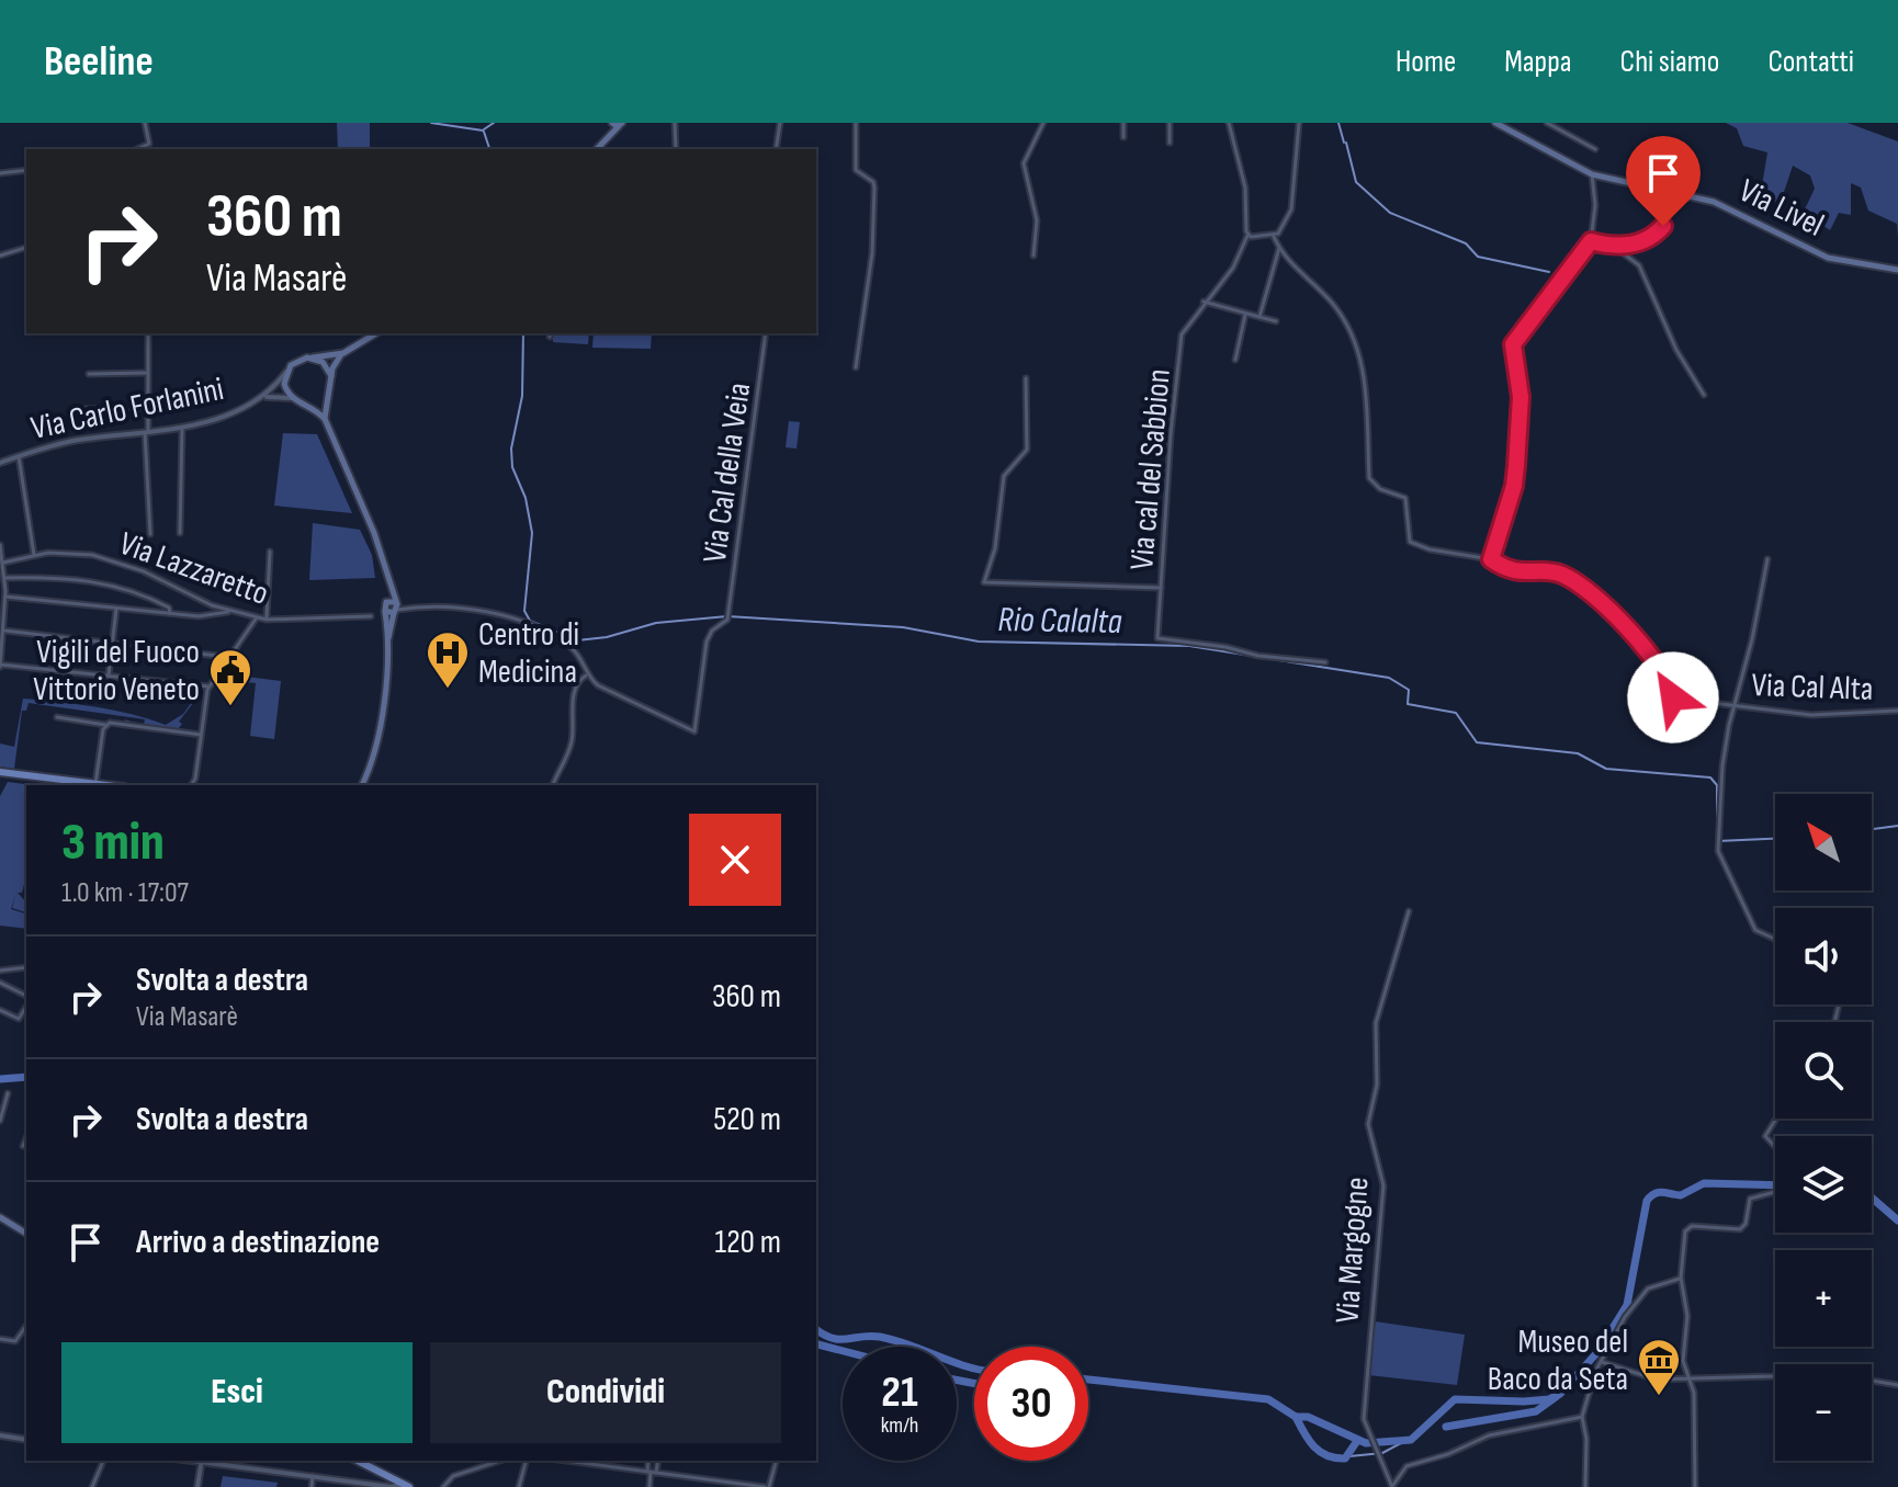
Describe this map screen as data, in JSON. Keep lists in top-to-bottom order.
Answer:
{
  "streets": {
    "main road": ["Via Livel"],
    "street": [
      "Via Carlo Forlanini",
      "Via cal del Sabbion",
      "Via Cal della Veia",
      "Via Lazzaretto",
      "Via Cal Alta",
      "Via Margogne"
    ]
  },
  "water": ["Rio Calalta"],
  "places": {
    "hospital": ["Centro di Medicina"],
    "public building": ["Vigili del Fuoco Vittorio Veneto"],
    "museum": ["Museo del Baco da Seta"]
  },
  "north": "top left",
  "page": {
    "header": "Beeline",
    "nav": [
      "Home",
      "Mappa",
      "Chi siamo",
      "Contatti"
    ],
    "turn": ["360 m", "Via Masarè"],
    "heading": ["3 min", "1.0 km · 17:07"],
    "map_buttons": ["+", "−"],
    "list": [
      {
        "name": "Svolta a destra",
        "note": "Via Masarè",
        "value": "360 m"
      },
      {
        "name": "Svolta a destra",
        "value": "520 m"
      },
      {
        "name": "Arrivo a destinazione",
        "value": "120 m"
      }
    ],
    "buttons": ["Esci", "Condividi"],
    "speed": "21 km/h",
    "limit": "30"
  }
}
